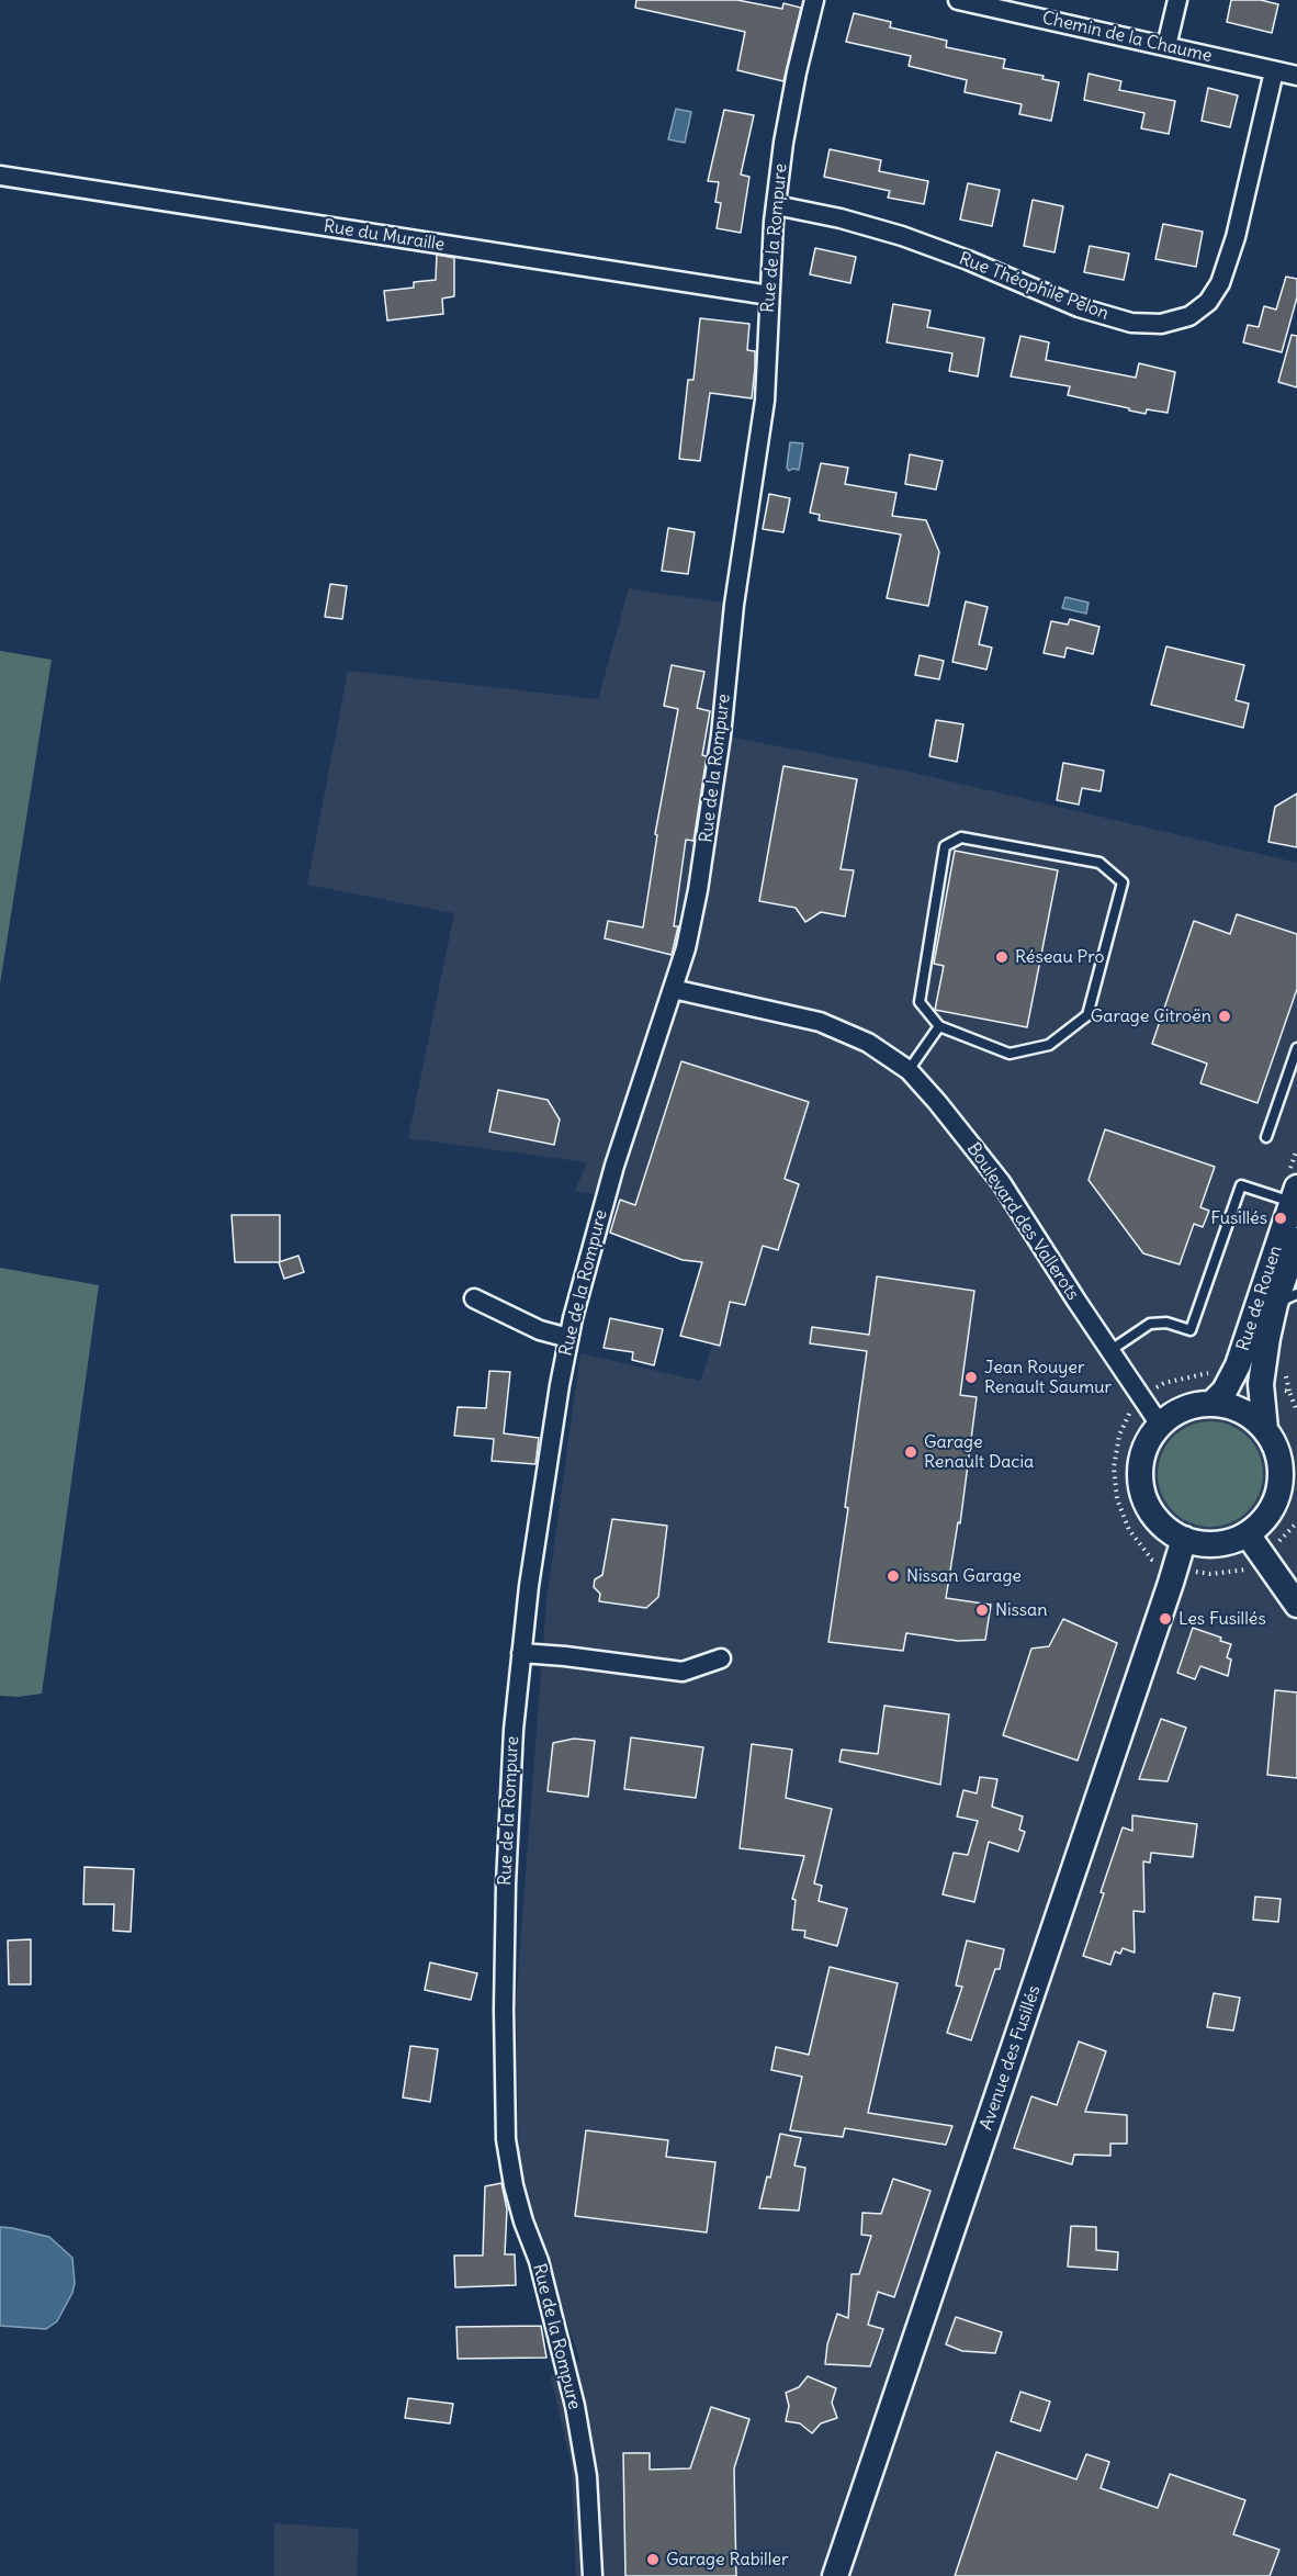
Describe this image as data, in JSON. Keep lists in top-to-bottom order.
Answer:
{
  "streets": {
    "main road": ["Rue de Rouen", "Avenue des Fusillés"],
    "street": [
      "Chemin de la Chaume",
      "Rue du Muraille",
      "Rue de la Rompure",
      "Rue Théophile Pelon",
      "Boulevard des Vallerots"
    ]
  },
  "crossings": [
    ["Chemin de la Chaume", "Rue Théophile Pelon"],
    ["Rue du Muraille", "Rue de la Rompure"],
    ["Rue de la Rompure", "Rue Théophile Pelon"],
    ["Rue de la Rompure", "Boulevard des Vallerots"],
    ["Boulevard des Vallerots", "Rue de Rouen"],
    ["Boulevard des Vallerots", "Avenue des Fusillés"],
    ["Rue de Rouen", "Avenue des Fusillés"]
  ],
  "places": [
    "Réseau Pro",
    "Garage Citroën",
    "Fusillés",
    "Jean Rouyer Renault Saumur",
    "Garage Renault Dacia",
    "Nissan Garage",
    "Nissan",
    "Les Fusillés",
    "Garage Rabiller"
  ]
}
